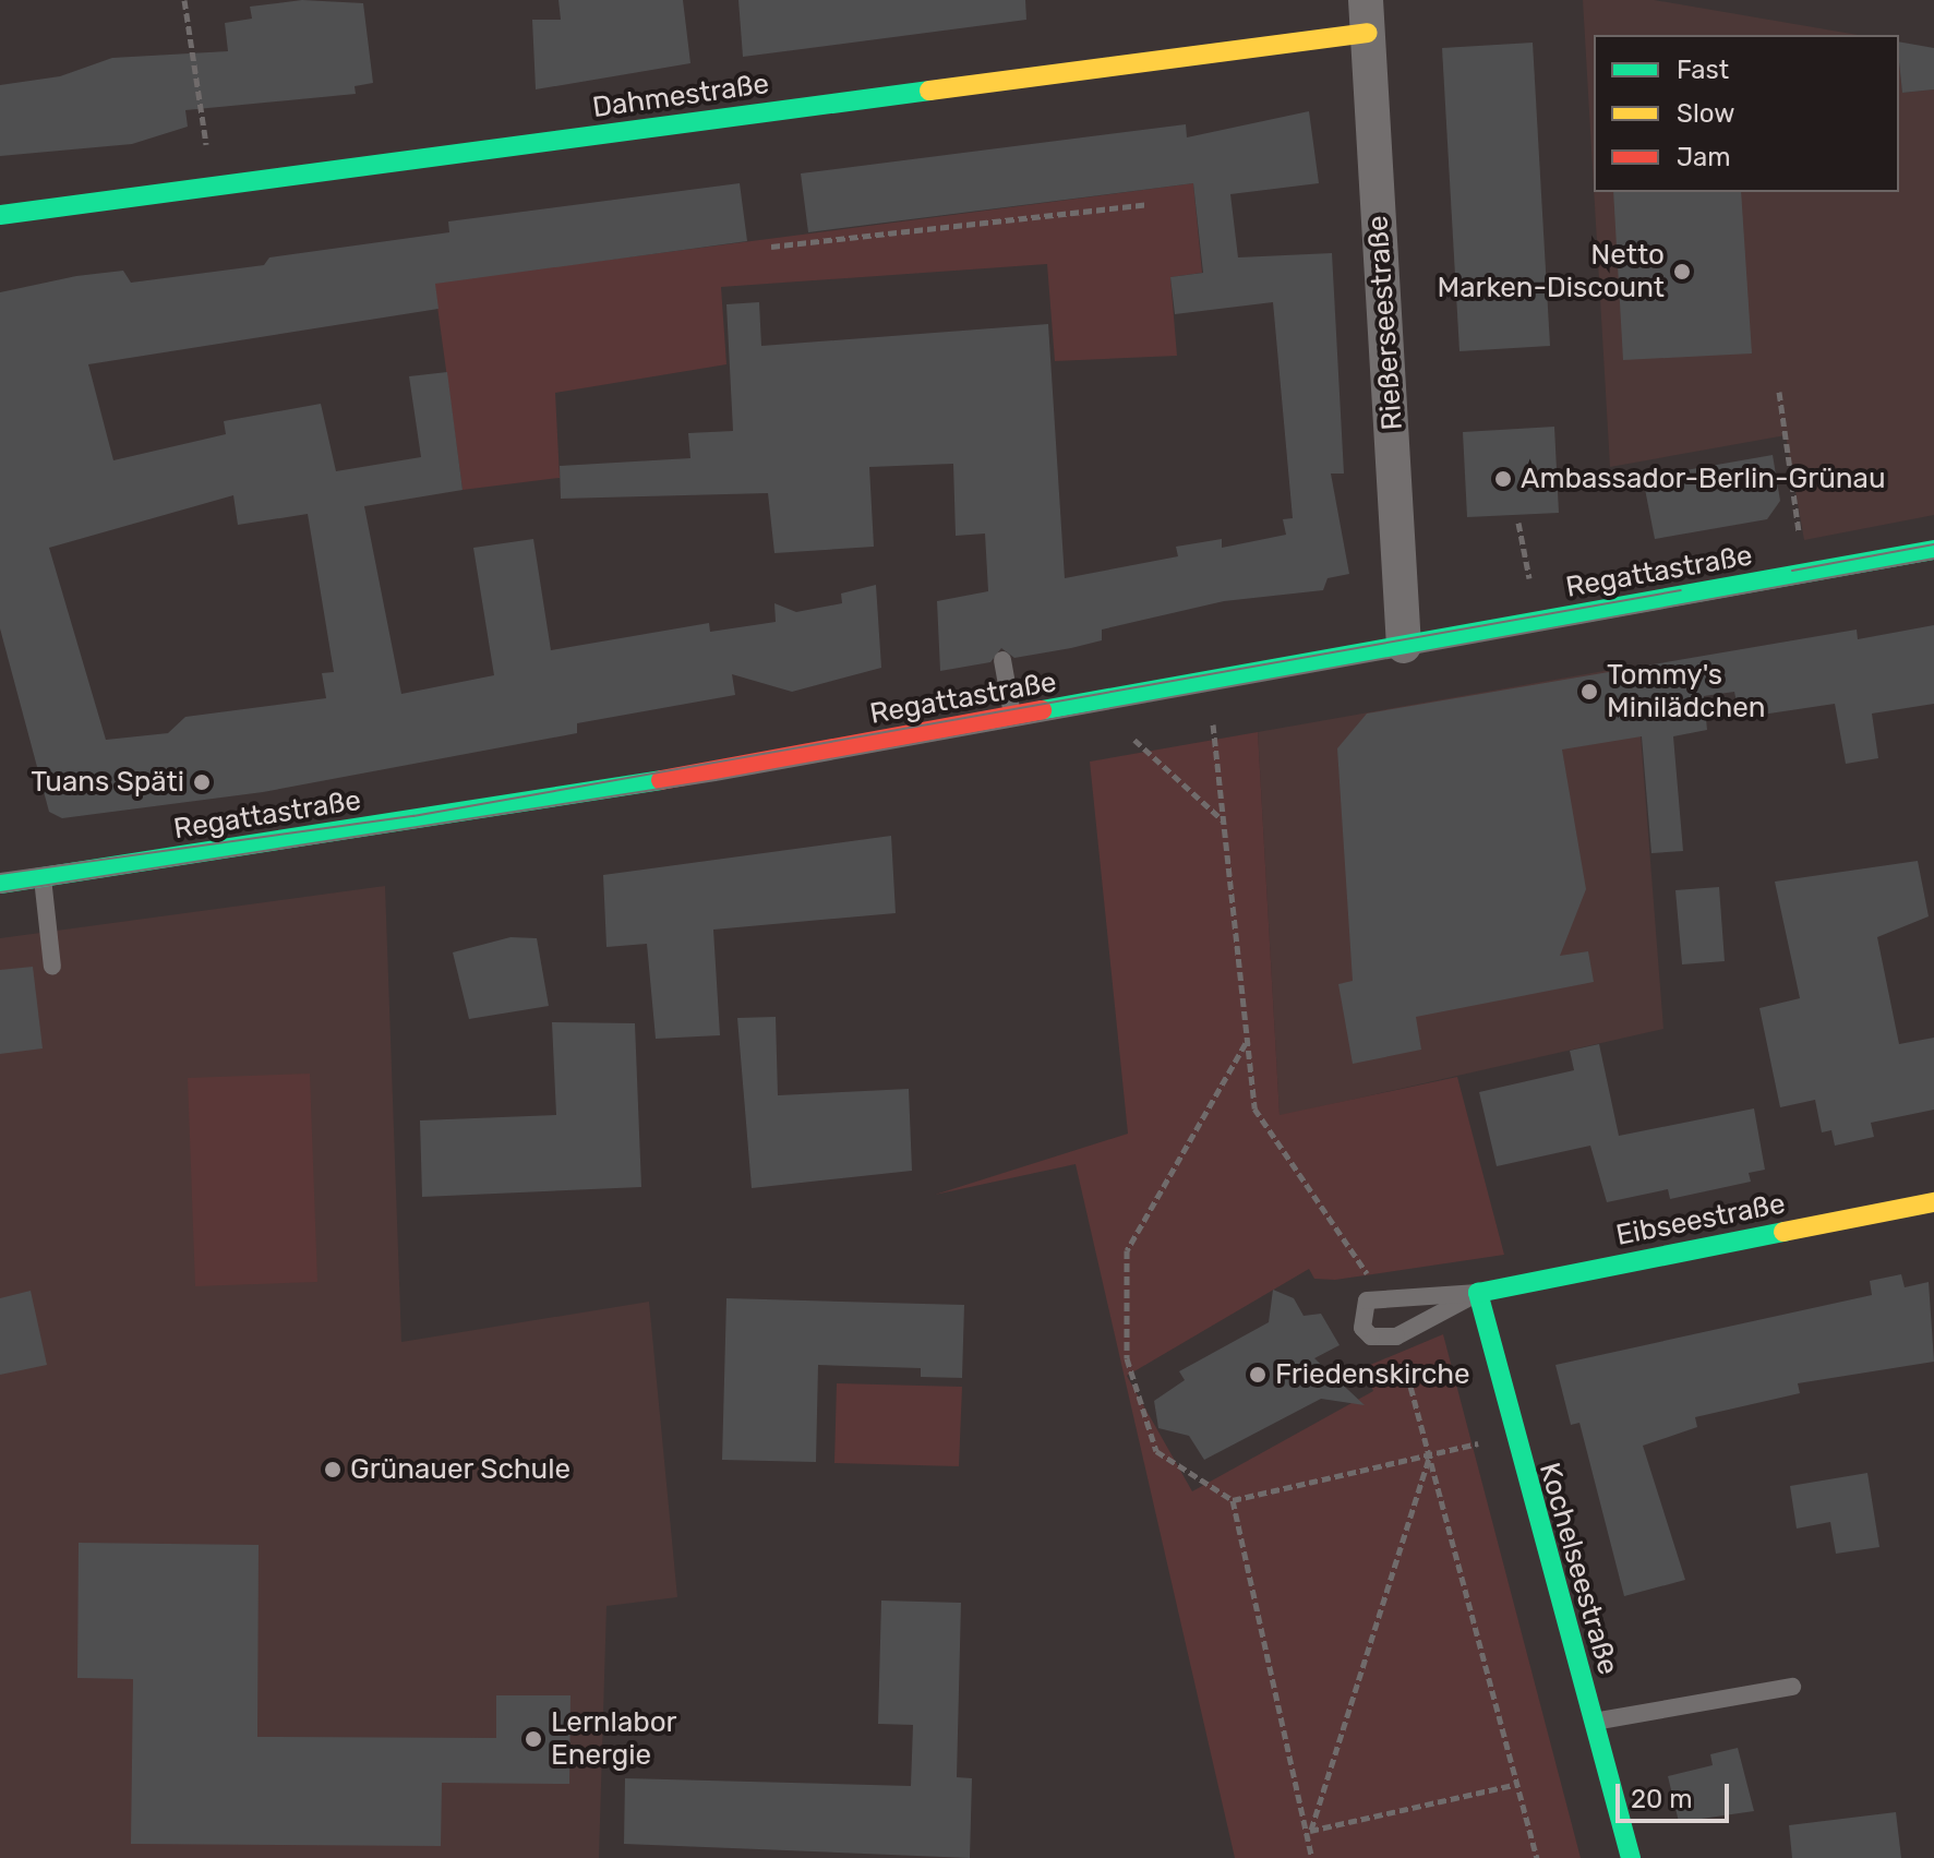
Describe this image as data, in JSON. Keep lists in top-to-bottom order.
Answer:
{
  "streets": {
    "street": [
      "Dahmestraße",
      "Rießerseestraße",
      "Regattastraße",
      "Eibseestraße",
      "Kochelseestraße"
    ]
  },
  "crossings": [
    ["Dahmestraße", "Rießerseestraße"],
    ["Rießerseestraße", "Regattastraße"],
    ["Eibseestraße", "Kochelseestraße"]
  ],
  "places": [
    "Netto Marken-Discount",
    "Ambassador-Berlin-Grünau",
    "Tommy's Minilädchen",
    "Tuans Späti",
    "Friedenskirche",
    "Grünauer Schule",
    "Lernlabor Energie"
  ],
  "legend": ["Fast", "Slow", "Jam"],
  "scale_bar": "20 m"
}
